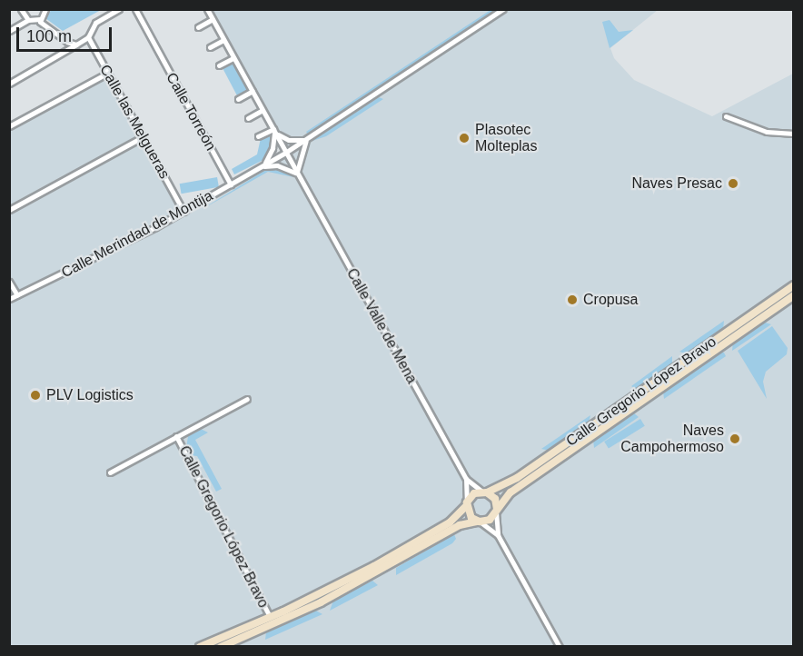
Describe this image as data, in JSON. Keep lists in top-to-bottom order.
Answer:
{
  "streets": {
    "main road": ["Calle Gregorio López Bravo"],
    "street": [
      "Calle Torreón",
      "Calle las Melgueras",
      "Calle Merindad de Montija",
      "Calle Valle de Mena"
    ]
  },
  "crossings": [
    ["Calle Torreón", "Calle Merindad de Montija"],
    ["Calle las Melgueras", "Calle Merindad de Montija"],
    ["Calle Merindad de Montija", "Calle Valle de Mena"],
    ["Calle Valle de Mena", "Calle Gregorio López Bravo"]
  ],
  "places": [
    "Plasotec Molteplas",
    "Naves Presac",
    "Cropusa",
    "PLV Logistics",
    "Naves Campohermoso"
  ],
  "scale_bar": "100 m"
}
